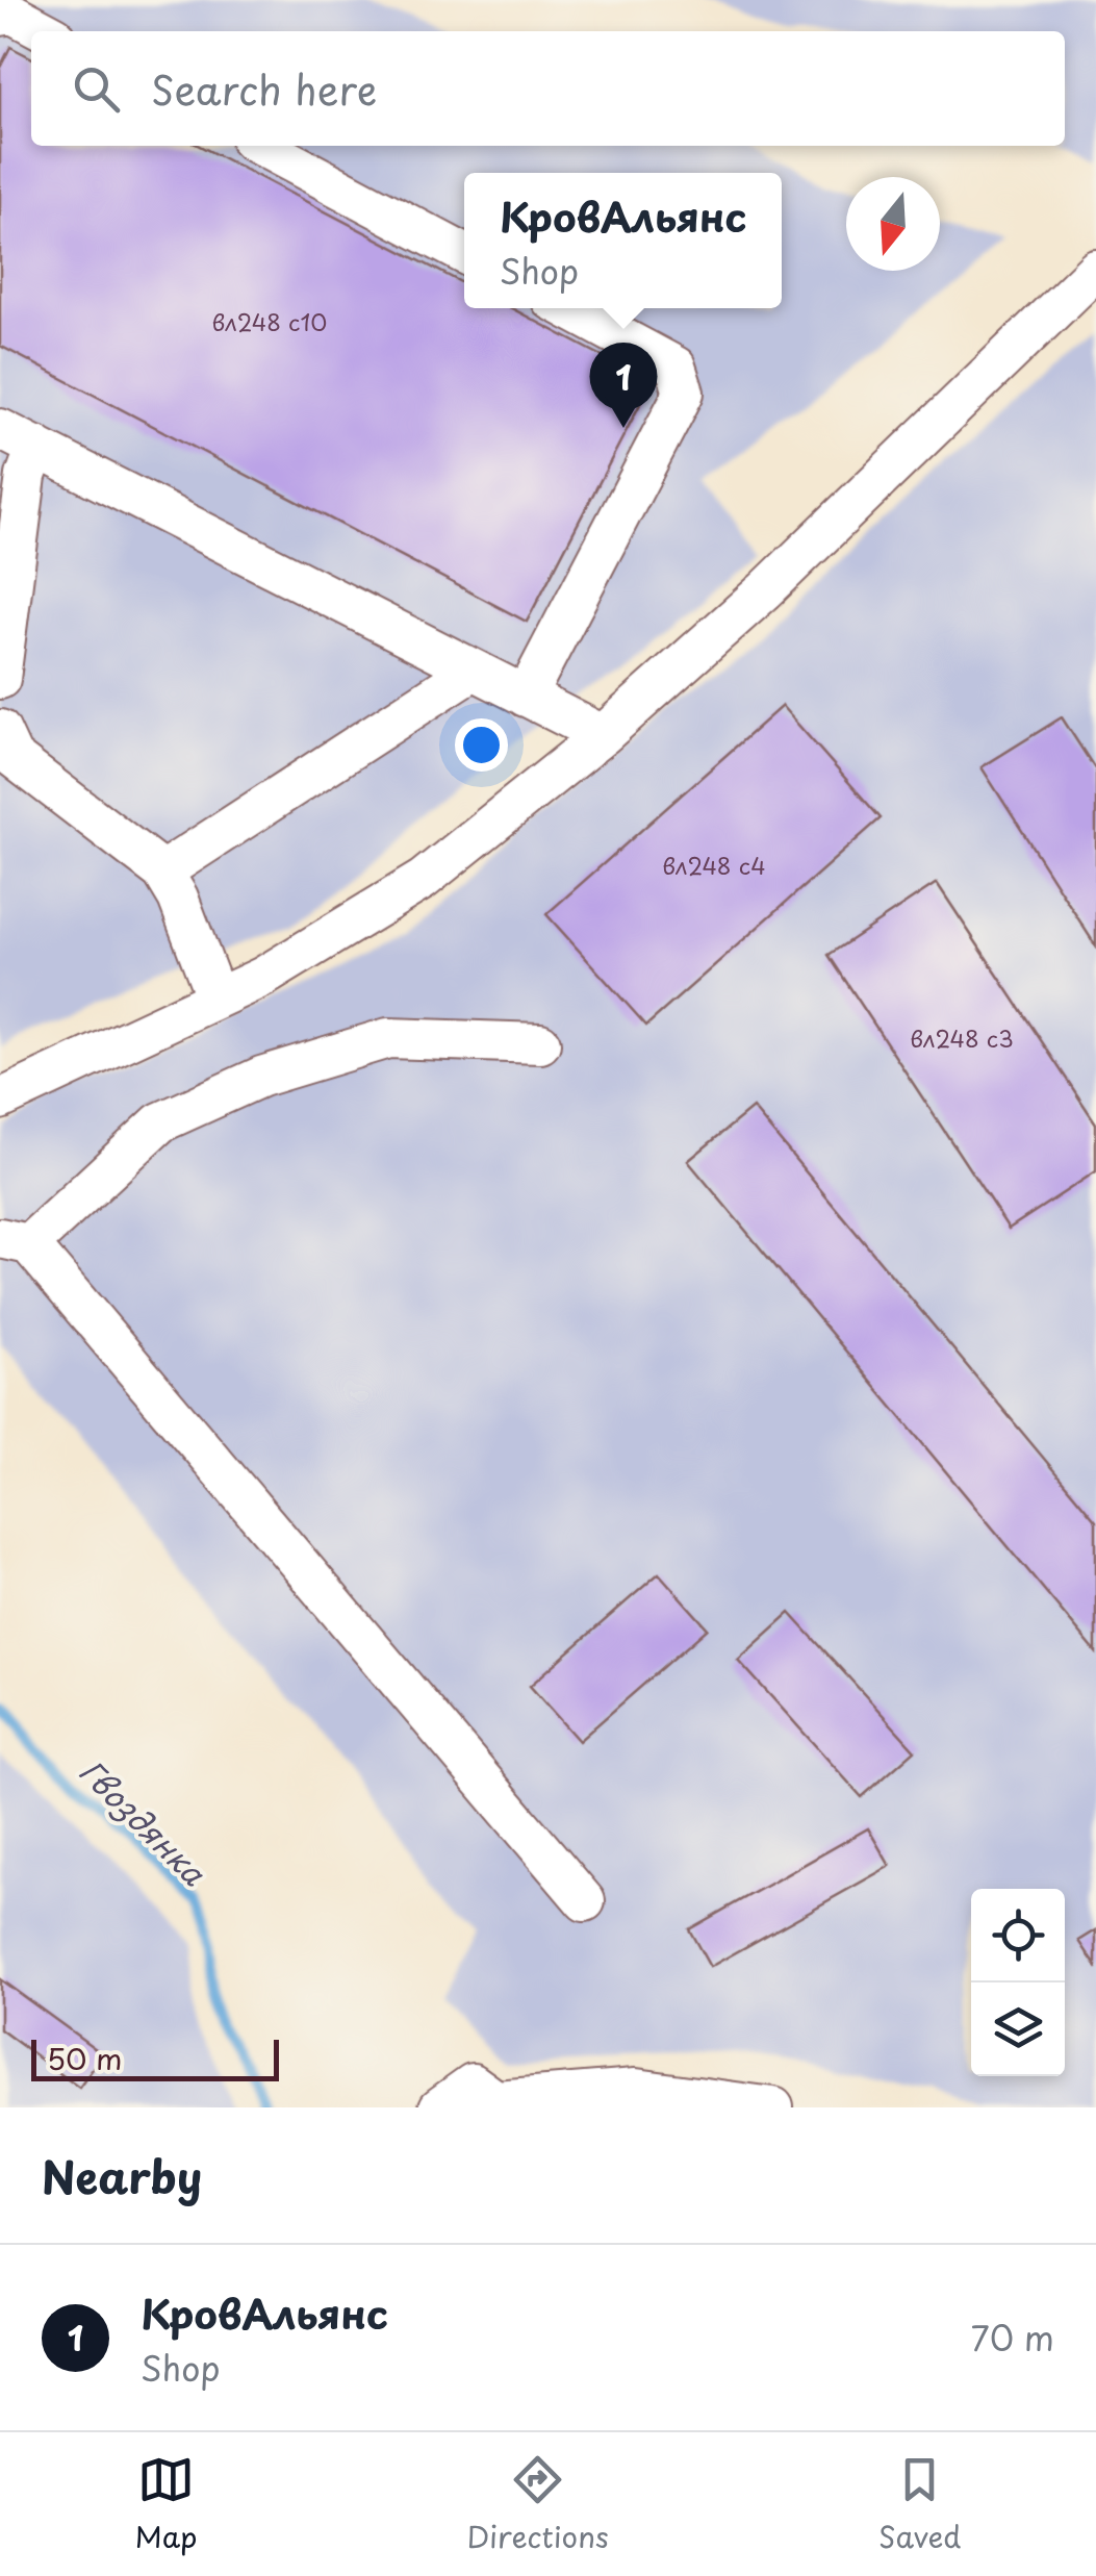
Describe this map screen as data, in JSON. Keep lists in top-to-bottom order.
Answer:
{
  "water": ["Гвоздянка"],
  "house_numbers": ["вл248 с10", "вл248 с4", "вл248 с3"],
  "scale_bar": "50 m",
  "north": "bottom",
  "page": {
    "search": "Search here",
    "popup": ["КровАльянс", "Shop"],
    "pins": "1",
    "scale": "50 m",
    "heading": "Nearby",
    "list": [
      {
        "mark": "1",
        "name": "КровАльянс",
        "note": "Shop",
        "value": "70 m"
      }
    ],
    "nav": ["Map", "Directions", "Saved"]
  }
}
